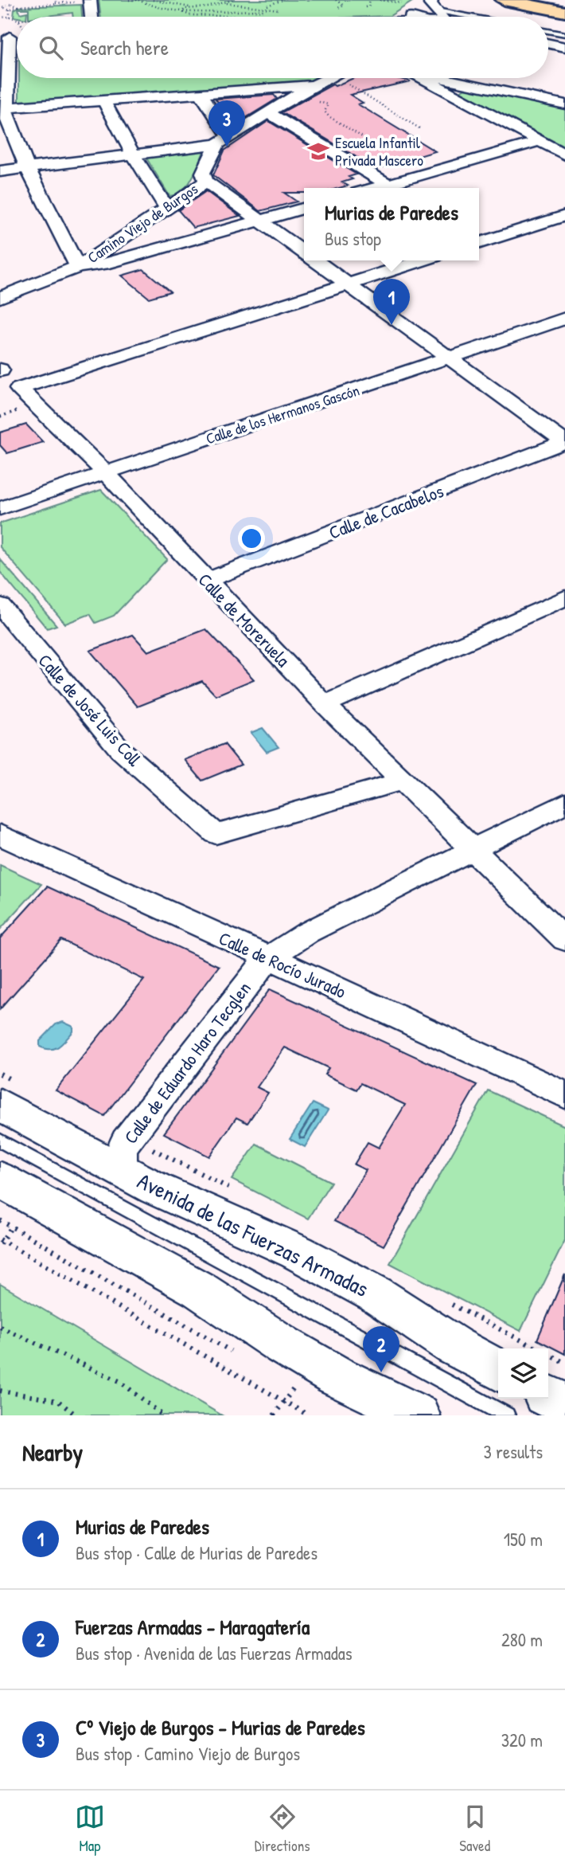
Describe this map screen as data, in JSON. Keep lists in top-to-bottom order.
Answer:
{
  "streets": {
    "street": [
      "Camino Viejo de Burgos",
      "Calle de los Hermanos Gascón",
      "Calle de Cacabelos",
      "Calle de Moreruela",
      "Calle de José Luis Coll",
      "Calle de Rocío Jurado",
      "Calle de Eduardo Haro Tecglen",
      "Avenida de las Fuerzas Armadas"
    ]
  },
  "crossings": [
    ["Calle de los Hermanos Gascón", "Calle de Moreruela"],
    ["Calle de Cacabelos", "Calle de Moreruela"],
    ["Calle de Moreruela", "Calle de José Luis Coll"],
    ["Calle de Moreruela", "Calle de Eduardo Haro Tecglen"],
    ["Calle de Rocío Jurado", "Calle de Eduardo Haro Tecglen"],
    ["Calle de Eduardo Haro Tecglen", "Avenida de las Fuerzas Armadas"]
  ],
  "places": {
    "school or university": ["Escuela Infantil Privada Mascero"]
  },
  "page": {
    "search": "Search here",
    "pins": ["3", "1", "2"],
    "popup": ["Murias de Paredes", "Bus stop"],
    "heading": ["Nearby", "3 results"],
    "list": [
      {
        "mark": "1",
        "name": "Murias de Paredes",
        "note": "Bus stop · Calle de Murias de Paredes",
        "value": "150 m"
      },
      {
        "mark": "2",
        "name": "Fuerzas Armadas - Maragatería",
        "note": "Bus stop · Avenida de las Fuerzas Armadas",
        "value": "280 m"
      },
      {
        "mark": "3",
        "name": "Cº Viejo de Burgos - Murias de Paredes",
        "note": "Bus stop · Camino Viejo de Burgos",
        "value": "320 m"
      }
    ],
    "nav": ["Map", "Directions", "Saved"]
  }
}
